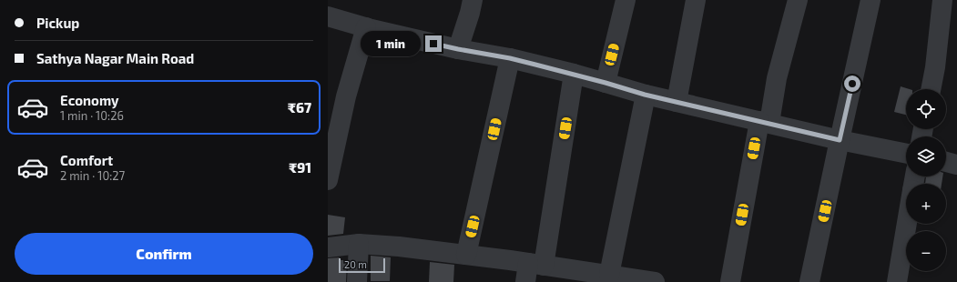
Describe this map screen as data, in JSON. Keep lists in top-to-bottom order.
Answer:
{
  "scale_bar": "20 m",
  "page": {
    "banner": ["Pickup", "Sathya Nagar Main Road"],
    "bubble": "1 min",
    "list": [
      {
        "name": "Economy",
        "note": "1 min · 10:26",
        "value": "₹67"
      },
      {
        "name": "Comfort",
        "note": "2 min · 10:27",
        "value": "₹91"
      }
    ],
    "map_buttons": ["+", "−"],
    "buttons": "Confirm",
    "scale": "20 m"
  }
}
